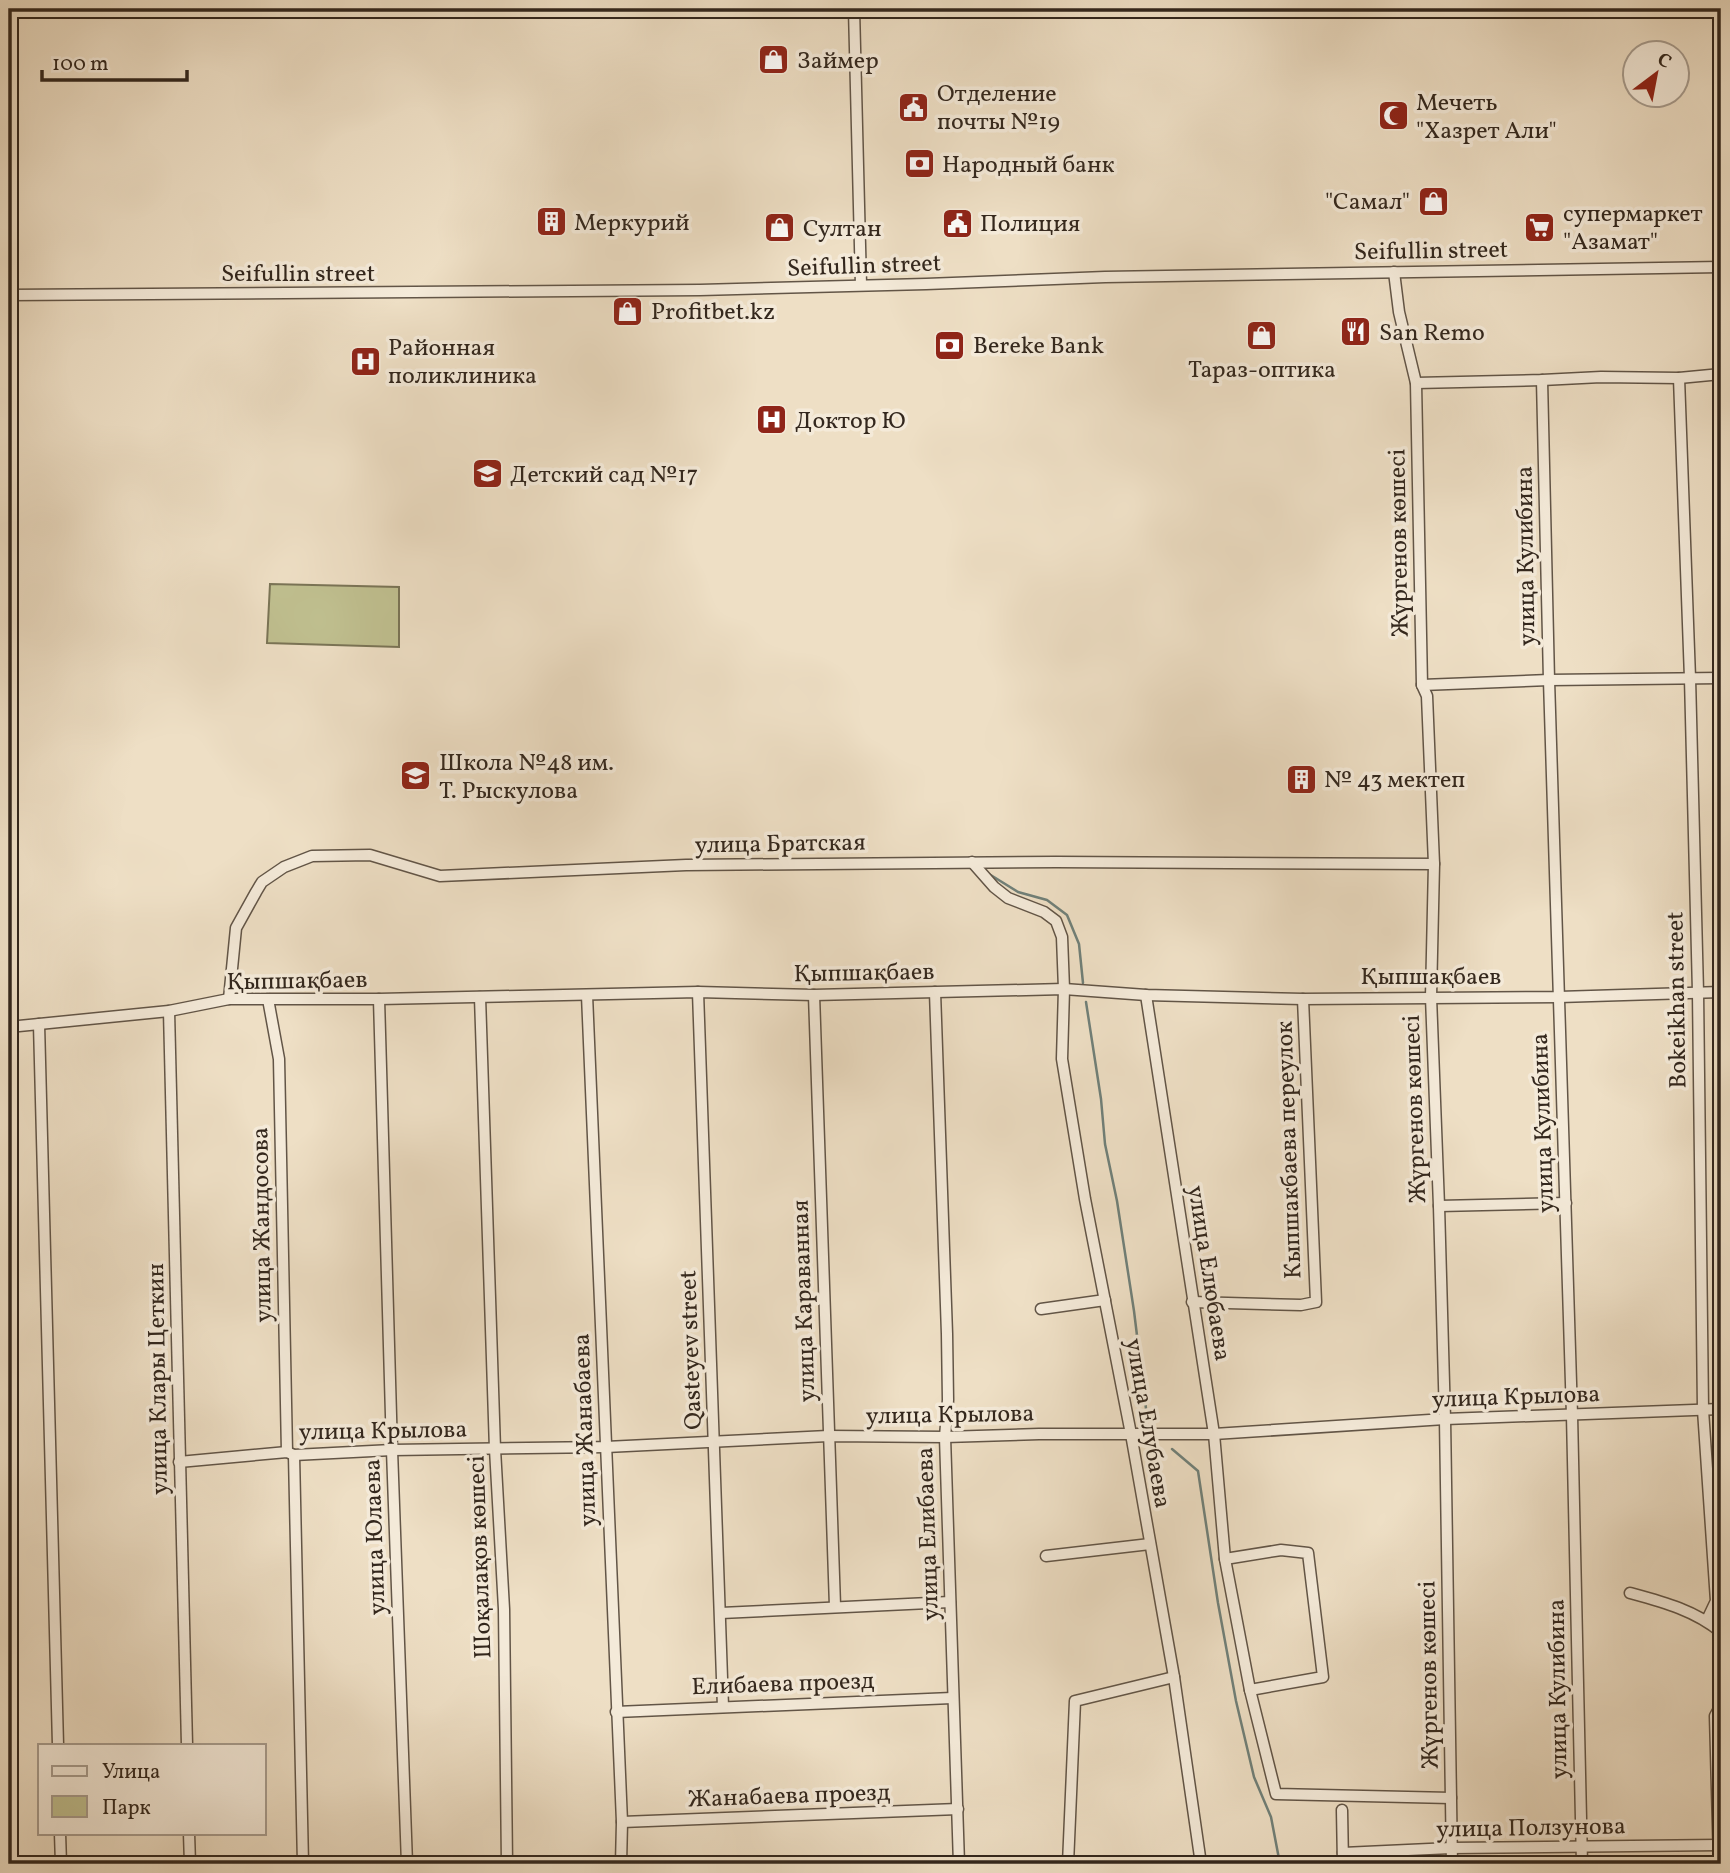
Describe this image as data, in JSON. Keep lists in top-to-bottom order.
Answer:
{
  "streets": {
    "street": [
      "Seifullin street",
      "Жүргенов көшесі",
      "улица Кулибина",
      "улица Братская",
      "Қыпшақбаев",
      "Bokeikhan street",
      "Кыпшакбаева переулок",
      "улица Жандосова",
      "улица Елюбаева",
      "улица Караванная",
      "Qasteyev street",
      "улица Клары Цеткин",
      "улица Крылова",
      "улица Елубаева",
      "улица Жанабаева",
      "улица Елибаева",
      "улица Юлаева",
      "Шоқалақов көшесі",
      "Елибаева проезд",
      "Жанабаева проезд",
      "улица Ползунова"
    ]
  },
  "crossings": [
    ["Seifullin street", "Жүргенов көшесі"],
    ["Жүргенов көшесі", "улица Братская"],
    ["Жүргенов көшесі", "Қыпшақбаев"],
    ["Жүргенов көшесі", "улица Елюбаева"],
    ["Жүргенов көшесі", "улица Крылова"],
    ["Жүргенов көшесі", "улица Ползунова"],
    ["улица Кулибина", "Қыпшақбаев"],
    ["улица Кулибина", "улица Крылова"],
    ["улица Кулибина", "улица Ползунова"],
    ["улица Братская", "Қыпшақбаев"],
    ["улица Братская", "улица Елубаева"],
    ["Қыпшақбаев", "Bokeikhan street"],
    ["Қыпшақбаев", "Кыпшакбаева переулок"],
    ["Қыпшақбаев", "улица Жандосова"],
    ["Қыпшақбаев", "улица Елюбаева"],
    ["Қыпшақбаев", "улица Караванная"],
    ["Қыпшақбаев", "Qasteyev street"],
    ["Қыпшақбаев", "улица Клары Цеткин"],
    ["Қыпшақбаев", "улица Елубаева"],
    ["Қыпшақбаев", "улица Жанабаева"],
    ["Қыпшақбаев", "улица Елибаева"],
    ["Қыпшақбаев", "улица Юлаева"],
    ["Қыпшақбаев", "Шоқалақов көшесі"],
    ["Bokeikhan street", "улица Крылова"],
    ["Кыпшакбаева переулок", "улица Елюбаева"],
    ["улица Жандосова", "улица Крылова"],
    ["улица Елюбаева", "улица Крылова"],
    ["улица Караванная", "улица Крылова"],
    ["Qasteyev street", "улица Крылова"],
    ["Qasteyev street", "Елибаева проезд"],
    ["улица Клары Цеткин", "улица Крылова"],
    ["улица Крылова", "улица Елубаева"],
    ["улица Крылова", "улица Жанабаева"],
    ["улица Крылова", "улица Елибаева"],
    ["улица Крылова", "улица Юлаева"],
    ["улица Крылова", "Шоқалақов көшесі"],
    ["улица Жанабаева", "Елибаева проезд"],
    ["улица Жанабаева", "Жанабаева проезд"],
    ["улица Елибаева", "Елибаева проезд"],
    ["улица Елибаева", "Жанабаева проезд"]
  ],
  "places": {
    "shop": [
      "Займер",
      "\"Самал\"",
      "Султан",
      "Profitbet.kz",
      "Тараз-оптика"
    ],
    "public building": ["Отделение почты №19", "Полиция"],
    "mosque": ["Мечеть \"Хазрет Али\""],
    "bank": ["Народный банк", "Bereke Bank"],
    "building": ["Меркурий", "№ 43 мектеп"],
    "supermarket": ["супермаркет \"Азамат\""],
    "restaurant": ["San Remo"],
    "hospital": ["Районная поликлиника", "Доктор Ю"],
    "school or university": ["Детский сад №17", "Школа №48 им. Т. Рыскулова"]
  },
  "legend": ["Улица", "Парк"],
  "scale_bar": "100 m",
  "north": "top right"
}
